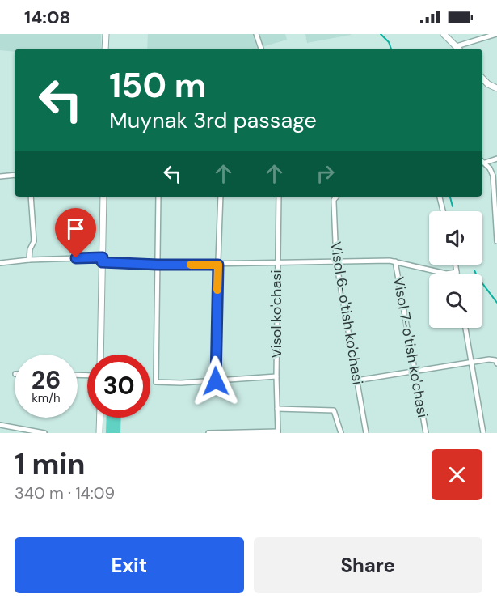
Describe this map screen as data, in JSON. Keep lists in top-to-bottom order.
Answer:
{
  "streets": {
    "street": ["Visol 6-o'tish ko'chasi", "Visol ko'chasi", "Visol 7-o'tish ko'chasi"]
  },
  "page": {
    "status": "14:08",
    "turn": ["150 m", "Muynak 3rd passage"],
    "speed": "26 km/h",
    "limit": "30",
    "heading": ["1 min", "340 m · 14:09"],
    "buttons": ["Exit", "Share"]
  }
}
